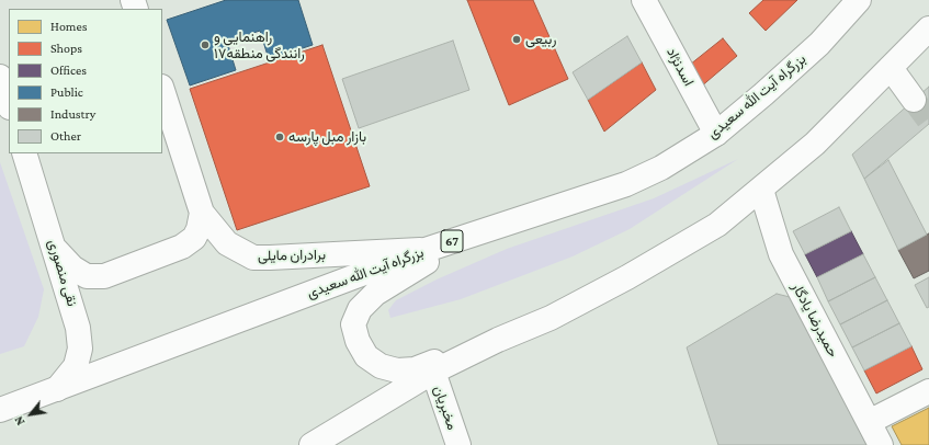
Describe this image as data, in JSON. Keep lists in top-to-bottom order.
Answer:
{
  "streets": {
    "main road": [
      "اسدنژاد",
      "بزرگراه آیت الله سعیدی",
      "67",
      "برادران مایلی",
      "نقی منصوری",
      "حمیدرضا یادگار",
      "مخبریان"
    ]
  },
  "crossings": [
    ["اسدنژاد", "بزرگراه آیت الله سعیدی"],
    ["بزرگراه آیت الله سعیدی", "برادران مایلی"],
    ["بزرگراه آیت الله سعیدی", "نقی منصوری"]
  ],
  "places": ["ربیعی", "راهنمایی و رانندگی منطقه۱۷", "بازار مبل پارسه"],
  "legend": [
    "Homes",
    "Shops",
    "Offices",
    "Public",
    "Industry",
    "Other"
  ],
  "north": "bottom left"
}
